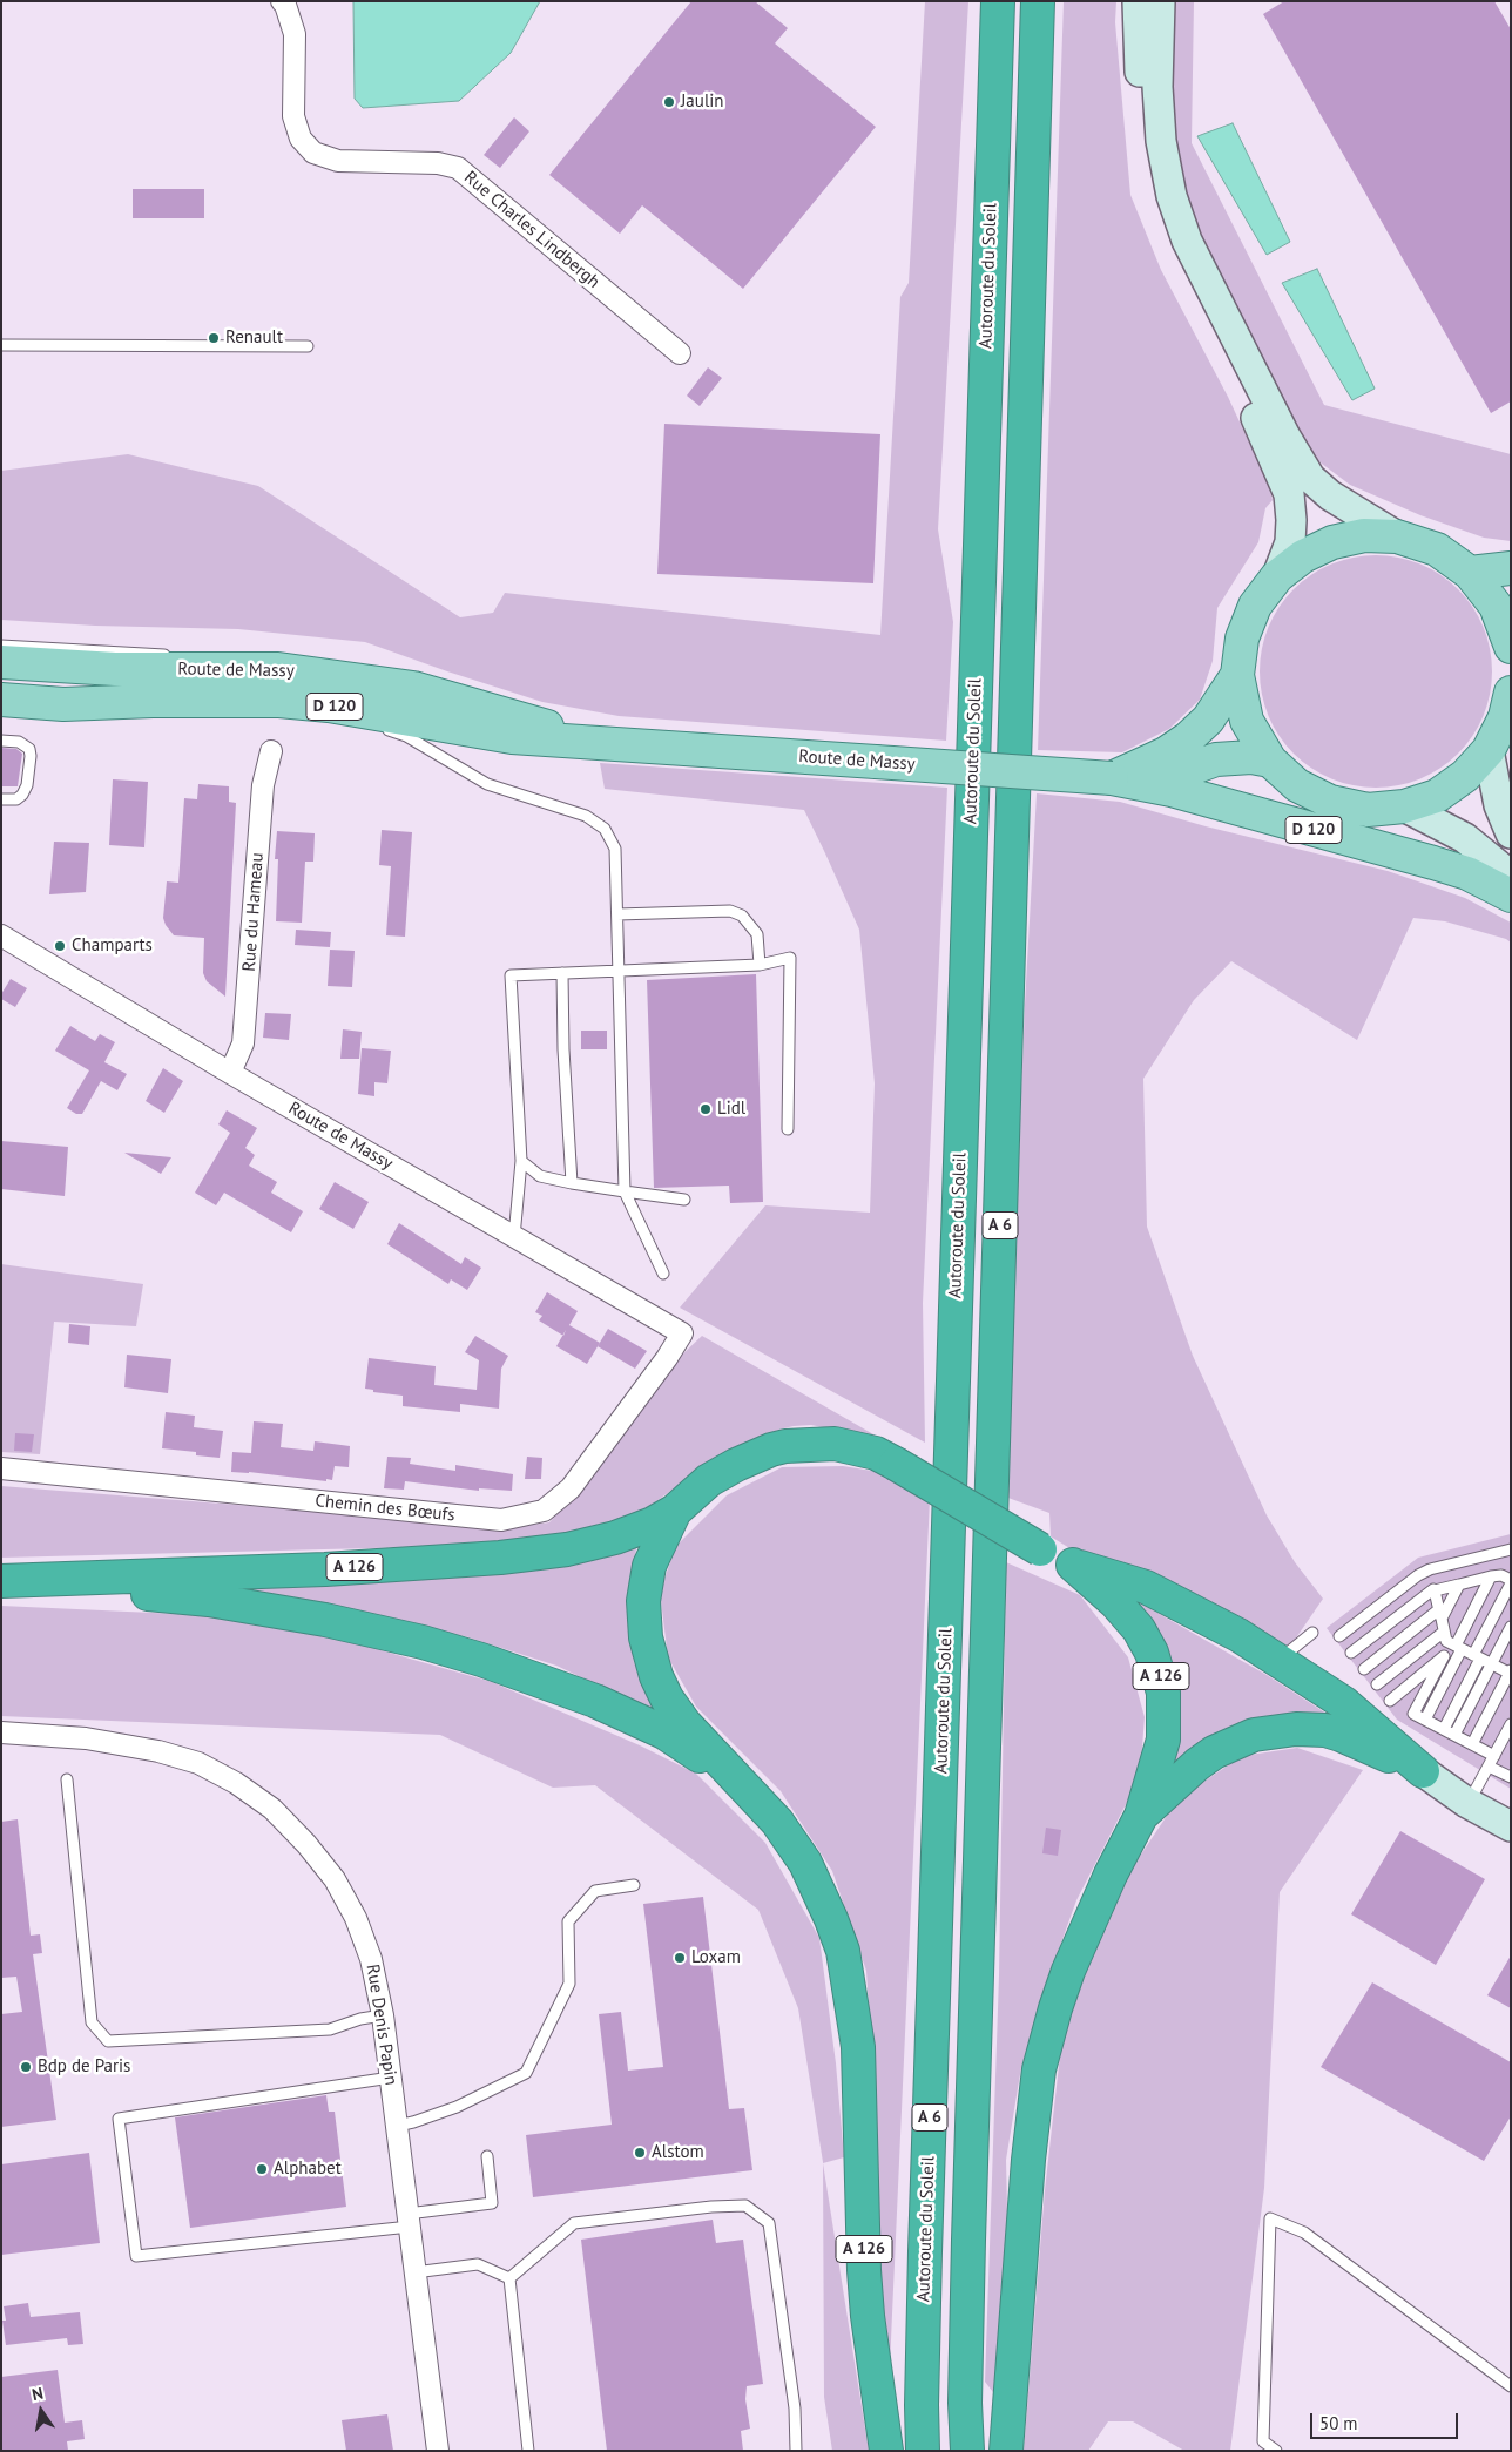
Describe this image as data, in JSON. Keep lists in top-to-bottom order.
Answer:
{
  "streets": {
    "highway": ["Autoroute du Soleil", "A 6", "A 126"],
    "main road": ["Route de Massy", "D 120"],
    "street": [
      "Rue Charles Lindbergh",
      "Rue du Hameau",
      "Chemin des Bœufs",
      "Rue Denis Papin"
    ]
  },
  "crossings": [
    ["Route de Massy", "D 120"],
    ["Route de Massy", "Rue du Hameau"],
    ["Route de Massy", "Chemin des Bœufs"]
  ],
  "places": [
    "Jaulin",
    "Renault",
    "Champarts",
    "Lidl",
    "Loxam",
    "Bdp de Paris",
    "Alstom",
    "Alphabet"
  ],
  "scale_bar": "50 m",
  "north": "top"
}
